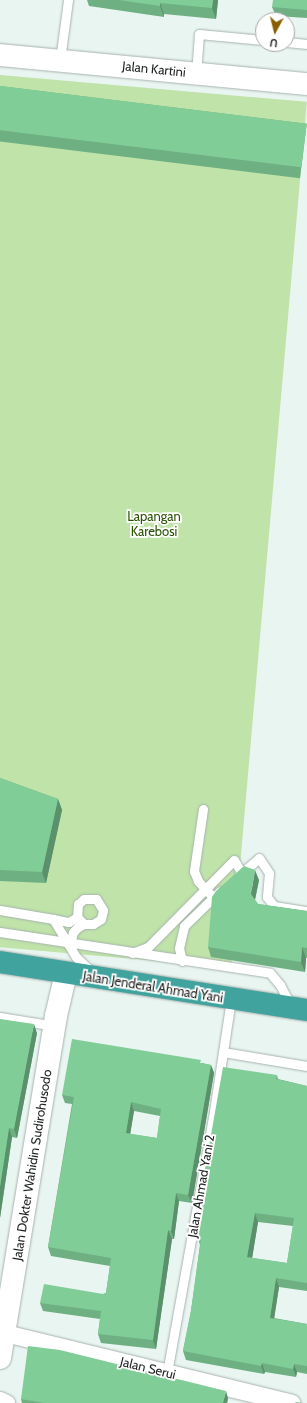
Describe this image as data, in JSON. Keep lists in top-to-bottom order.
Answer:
{
  "streets": {
    "highway": ["Jalan Jenderal Ahmad Yani"],
    "main road": ["Jalan Kartini", "Jalan Dokter Wahidin Sudirohusodo"],
    "street": ["Jalan Serui"],
    "lane": ["Jalan Ahmad Yani 2"]
  },
  "crossings": [
    ["Jalan Jenderal Ahmad Yani", "Jalan Dokter Wahidin Sudirohusodo"],
    ["Jalan Jenderal Ahmad Yani", "Jalan Ahmad Yani 2"],
    ["Jalan Dokter Wahidin Sudirohusodo", "Jalan Serui"],
    ["Jalan Ahmad Yani 2", "Jalan Serui"]
  ],
  "parks": ["Lapangan Karebosi"],
  "north": "bottom"
}
